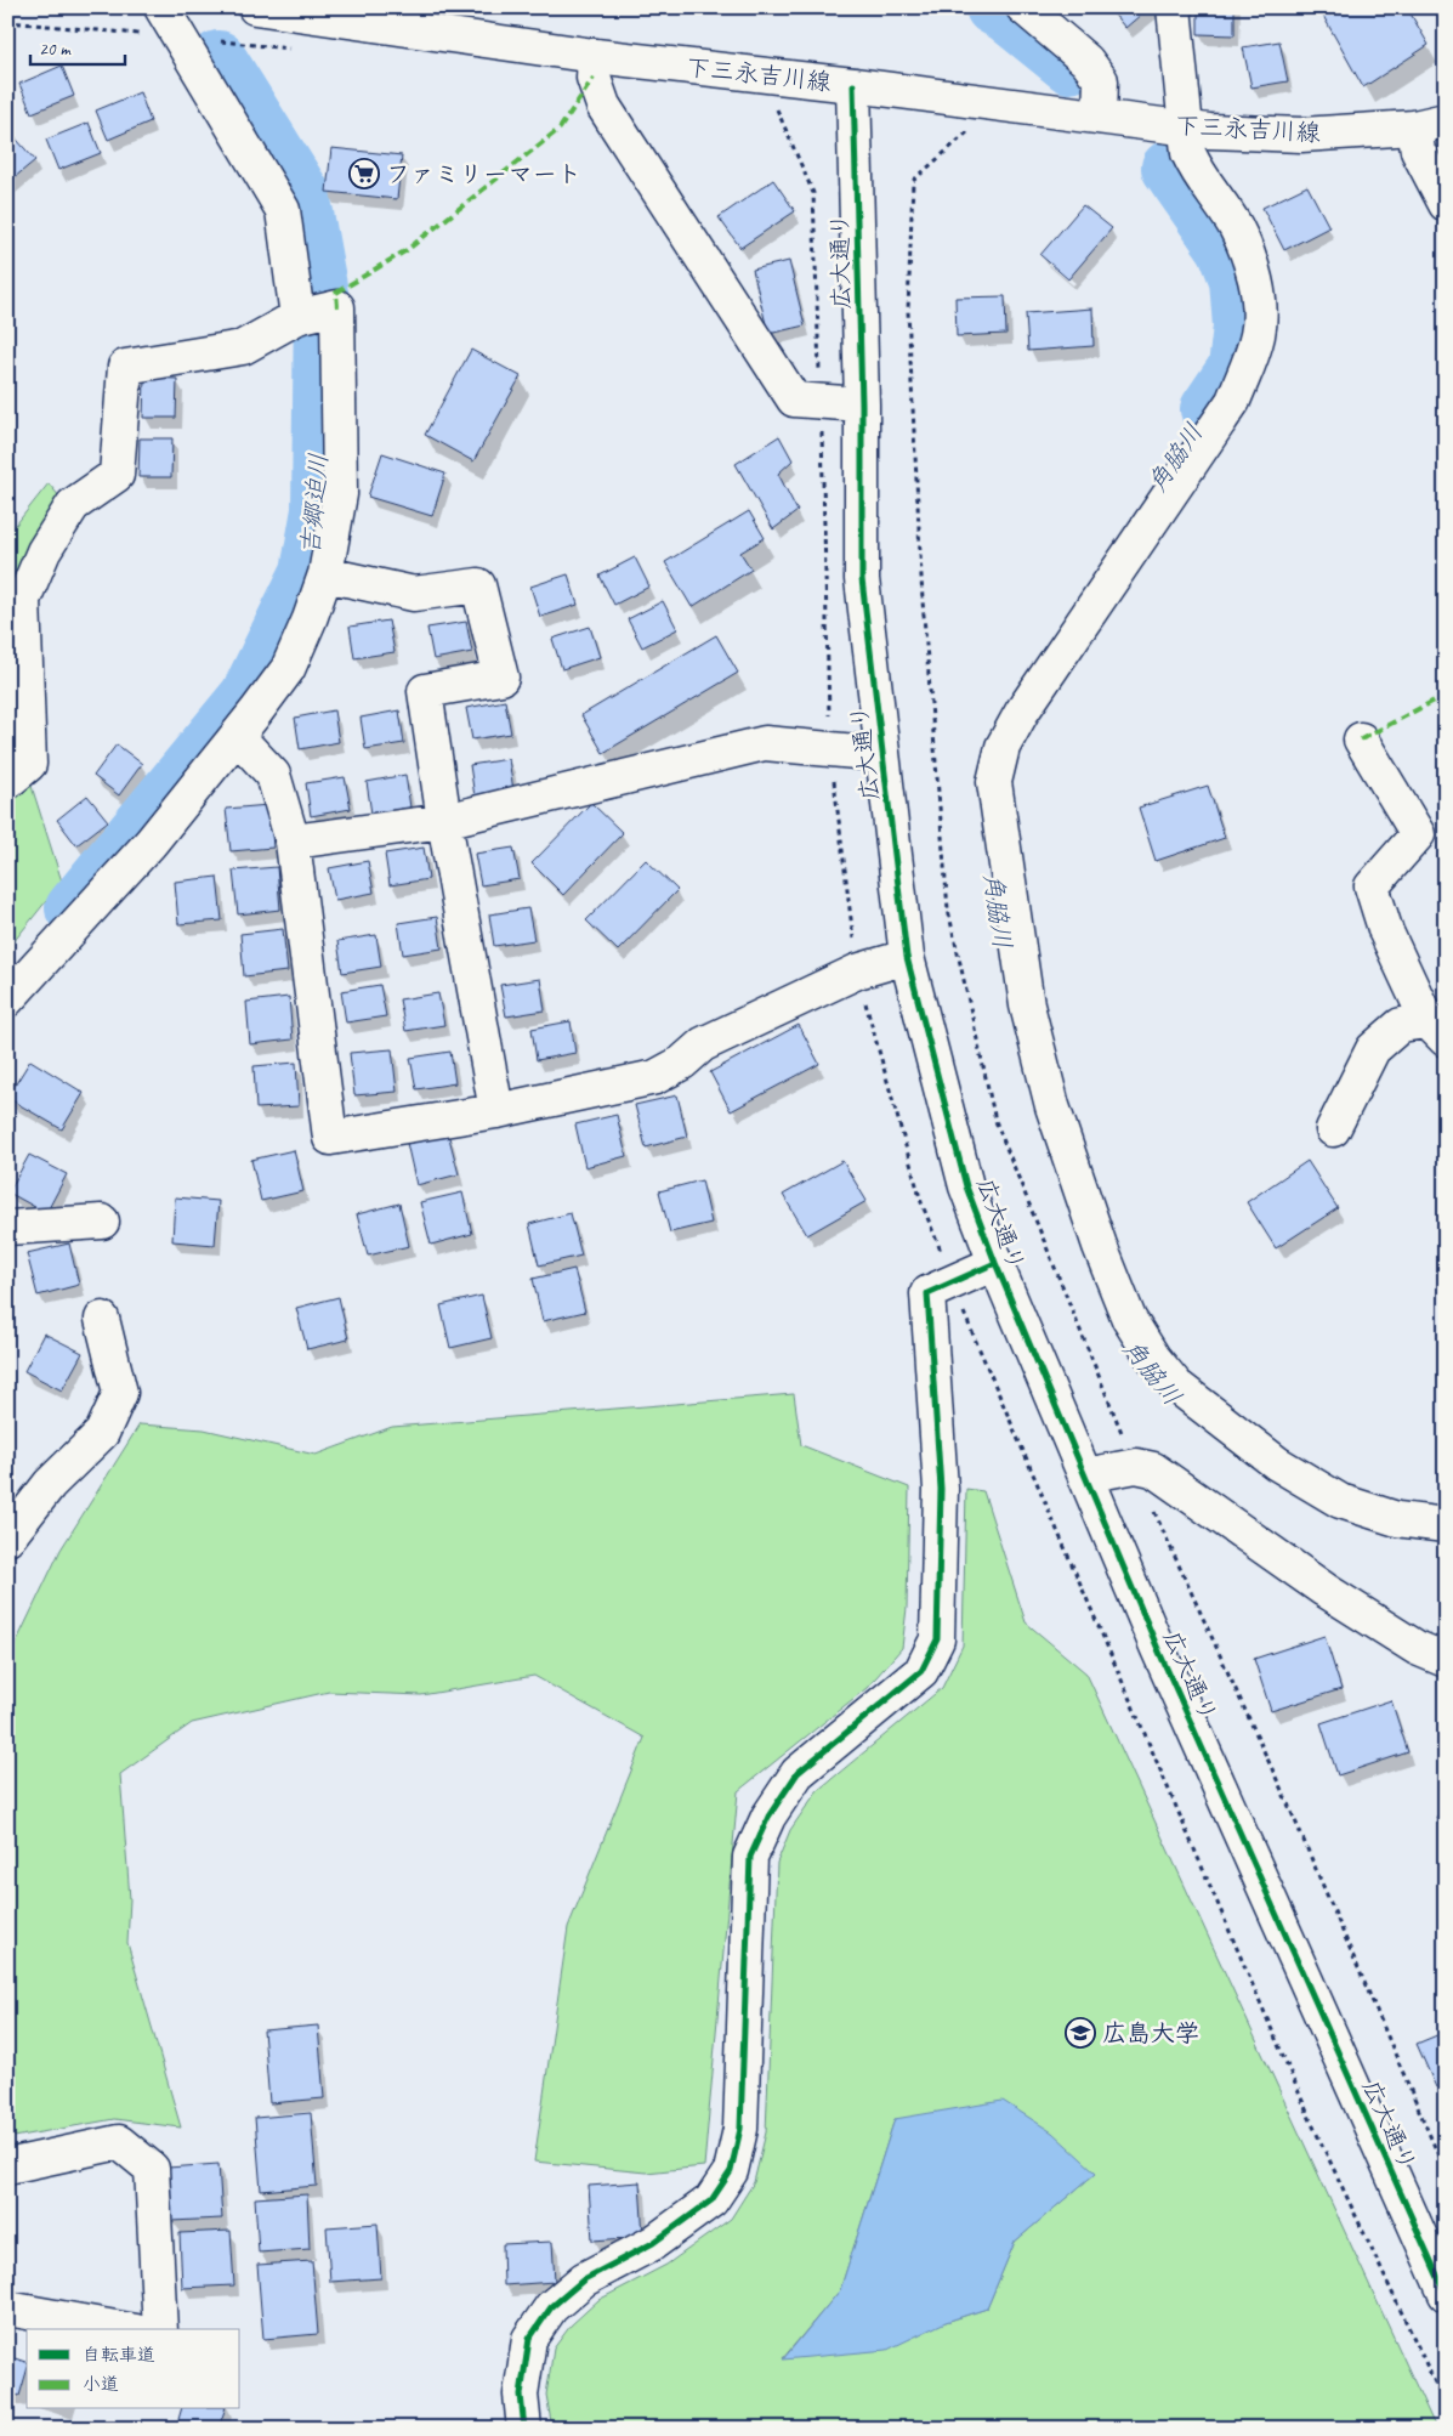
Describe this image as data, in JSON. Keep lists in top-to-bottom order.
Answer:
{
  "streets": {
    "street": ["下三永吉川線", "広大通り"]
  },
  "crossings": [
    ["下三永吉川線", "広大通り"]
  ],
  "water": ["角脇川", "吉郷迫川"],
  "places": {
    "supermarket": ["ファミリーマート"],
    "school or university": ["広島大学"]
  },
  "legend": ["自転車道", "小道"],
  "scale_bar": "20 m"
}
